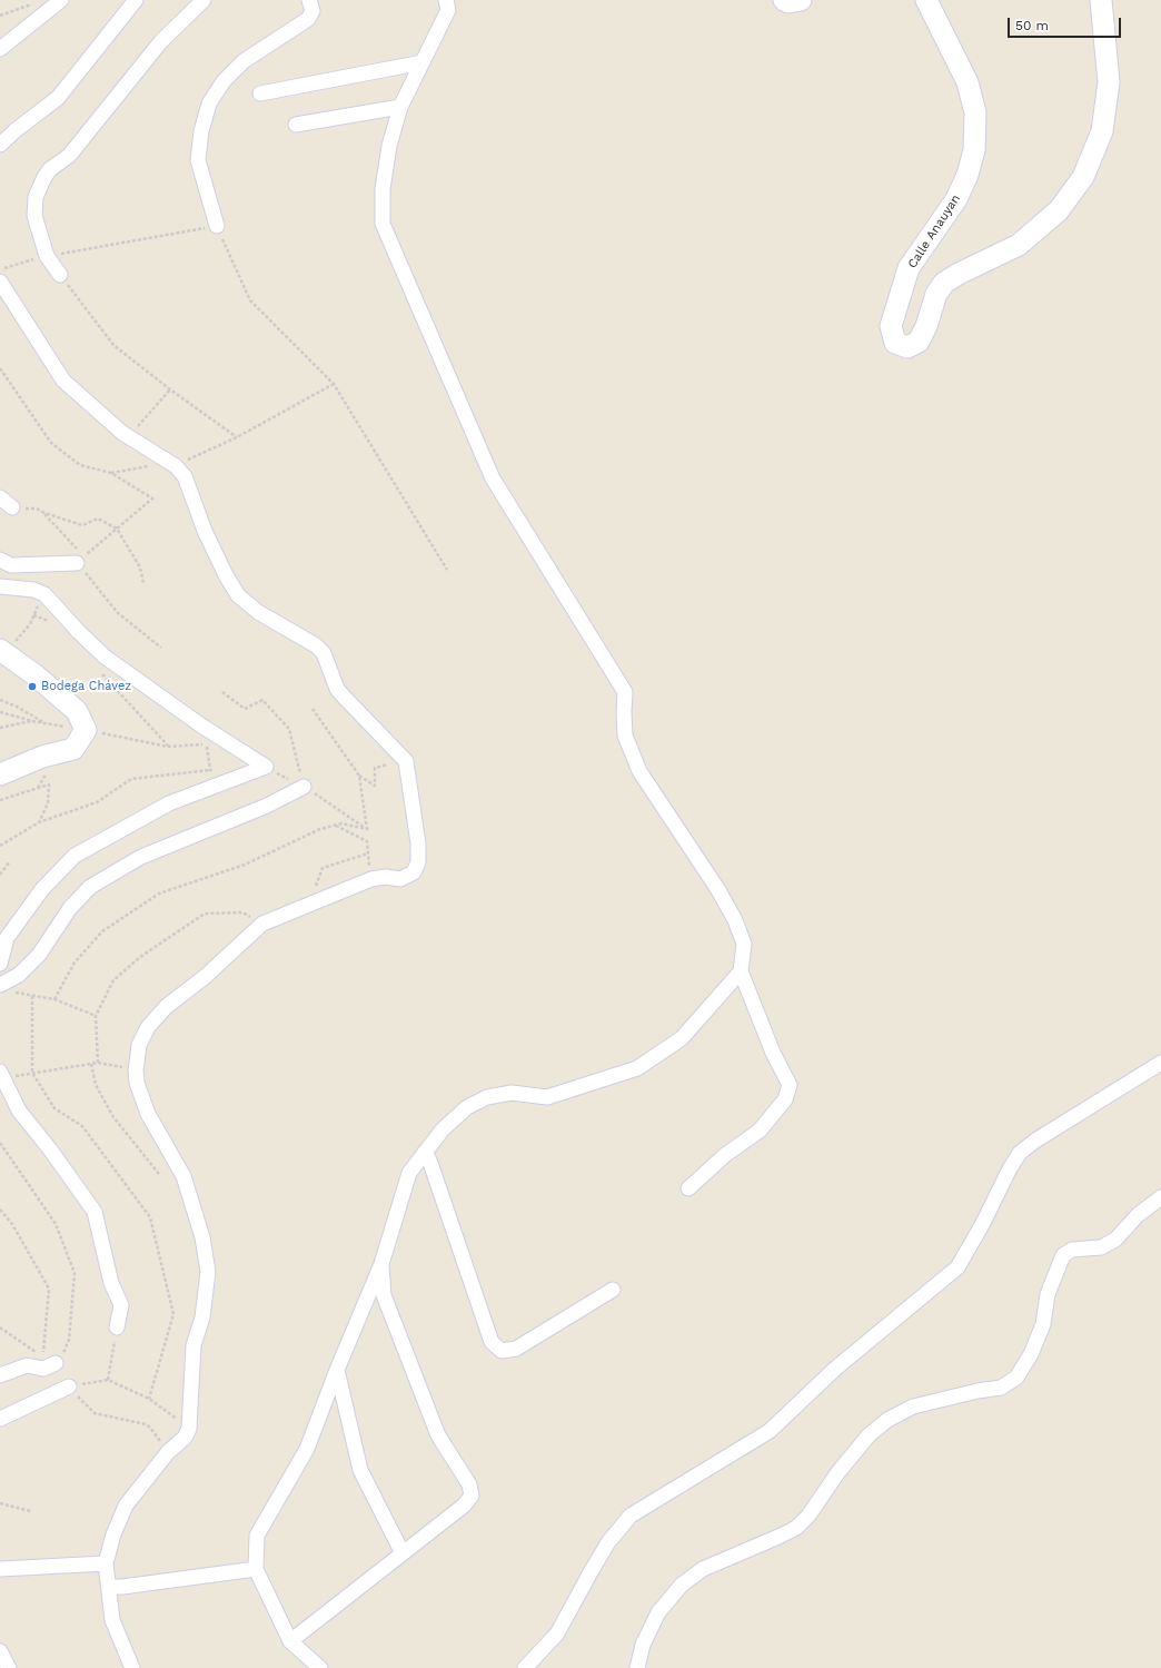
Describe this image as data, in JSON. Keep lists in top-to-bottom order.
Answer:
{
  "streets": {
    "street": ["Calle Anauyan"]
  },
  "places": ["Bodega Chávez"],
  "scale_bar": "50 m"
}
